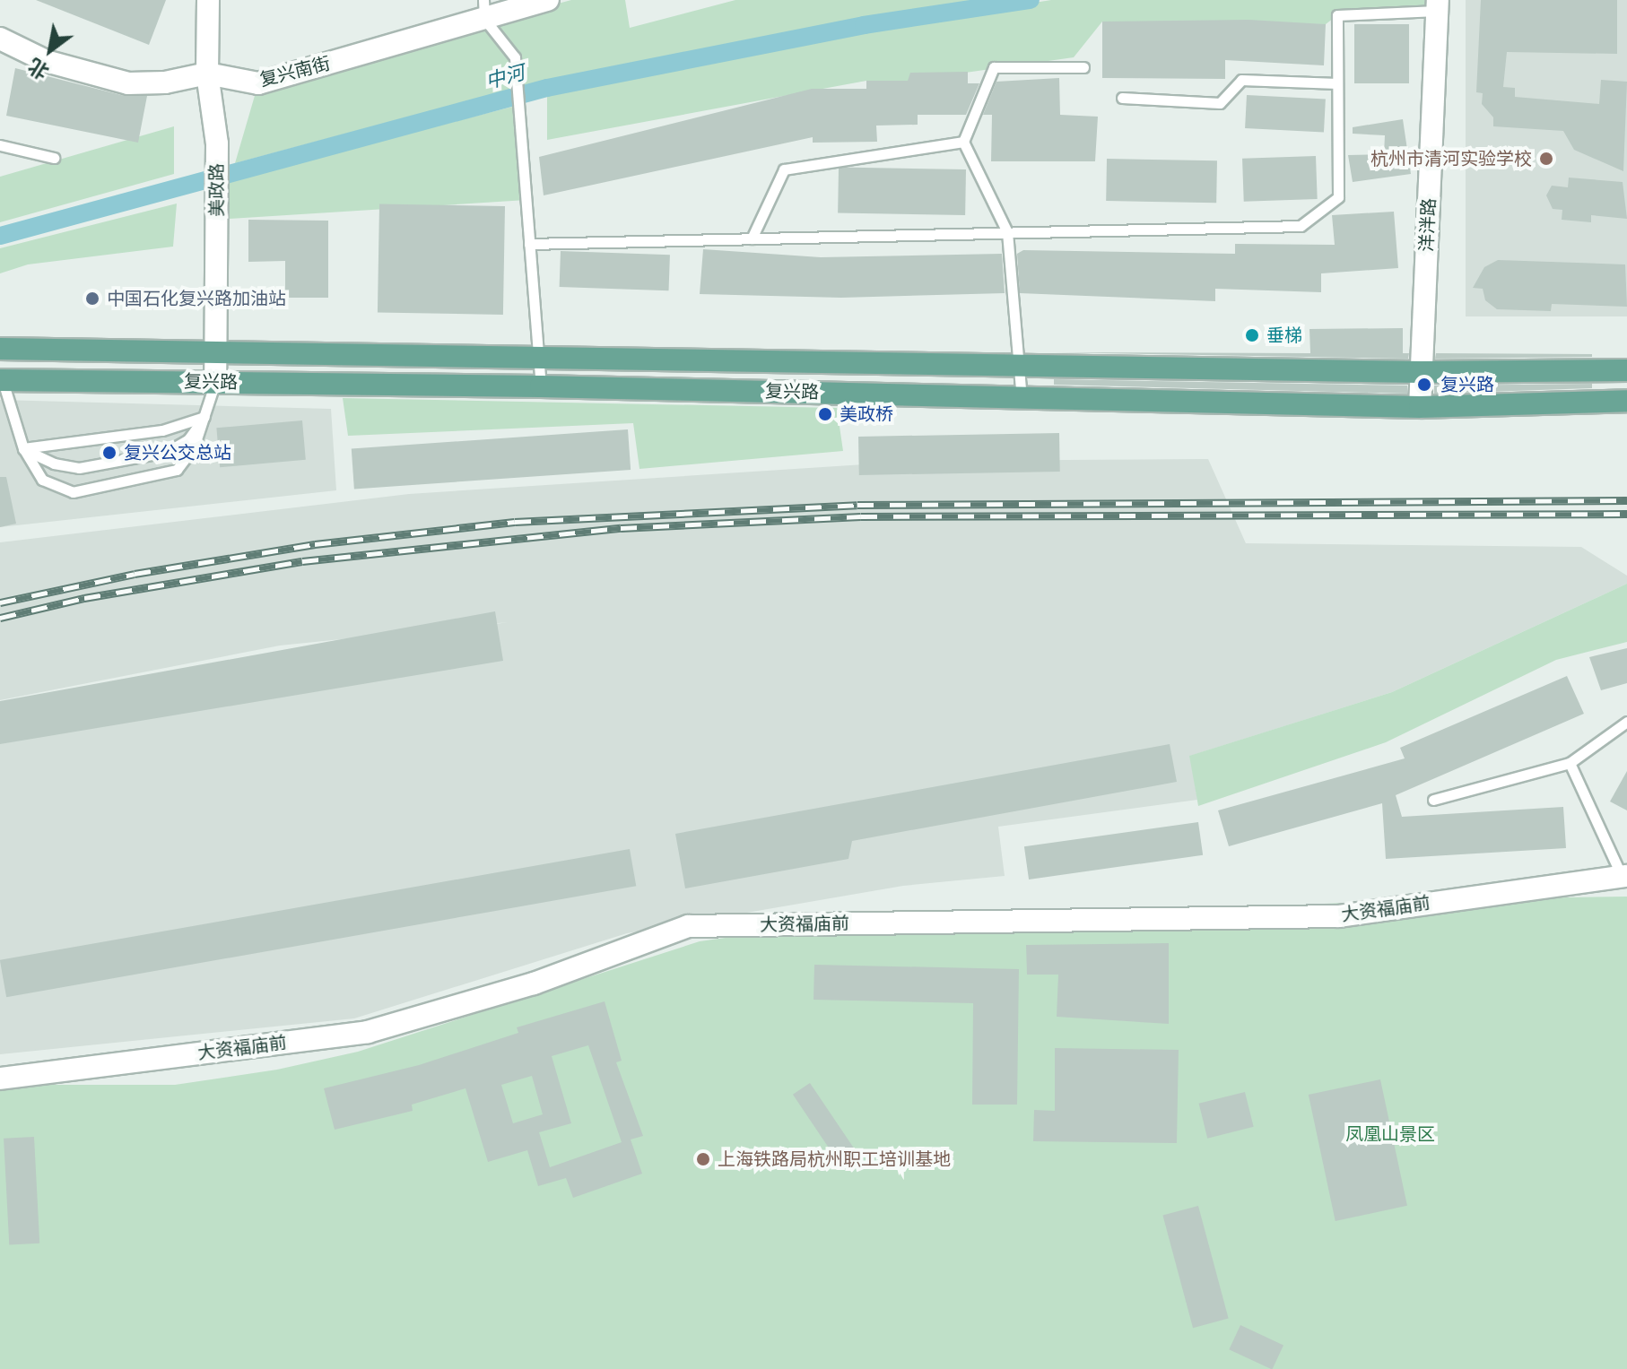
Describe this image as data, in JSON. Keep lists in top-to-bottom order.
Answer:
{
  "streets": {
    "main road": ["复兴路"],
    "street": [
      "复兴南街",
      "美政路",
      "洋泮路",
      "大资福庙前"
    ]
  },
  "crossings": [
    ["复兴南街", "美政路"],
    ["美政路", "复兴路"],
    ["洋泮路", "复兴路"]
  ],
  "water": ["中河"],
  "parks": ["凤凰山景区"],
  "places": [
    "杭州市清河实验学校",
    "中国石化复兴路加油站",
    "垂梯",
    "复兴路",
    "美政桥",
    "复兴公交总站",
    "上海铁路局杭州职工培训基地"
  ],
  "north": "bottom left"
}
